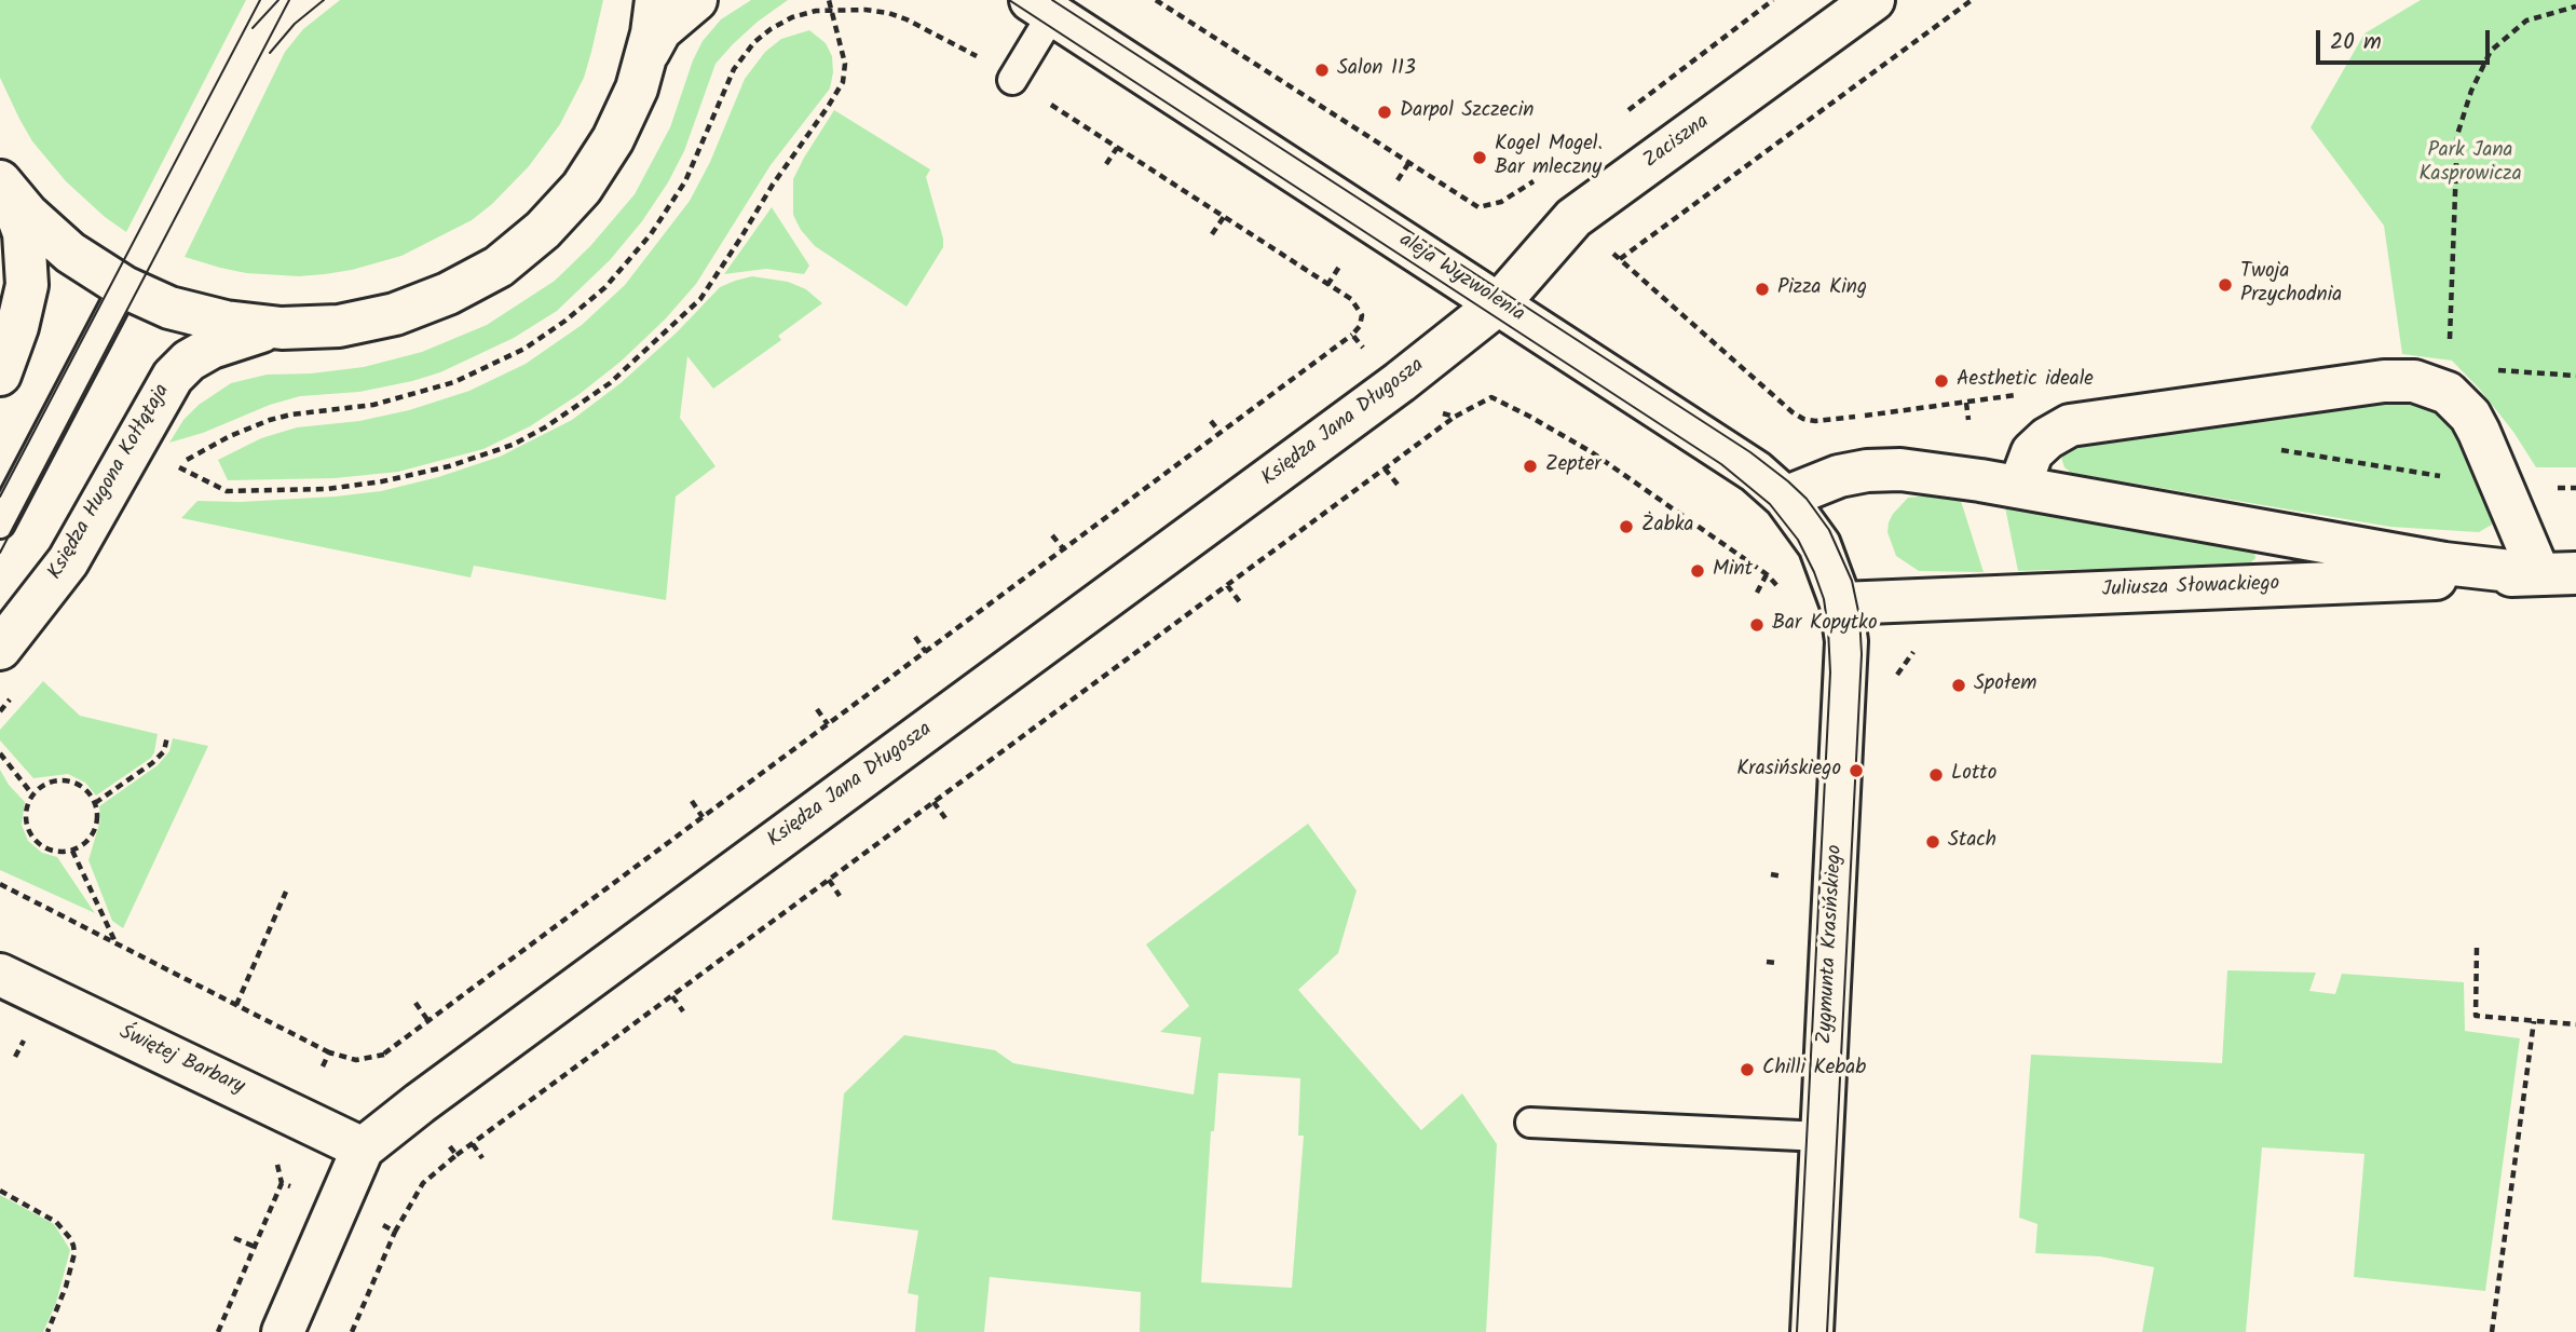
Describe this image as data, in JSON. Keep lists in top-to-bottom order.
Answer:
{
  "streets": {
    "street": [
      "Zaciszna",
      "aleja Wyzwolenia",
      "Księdza Jana Długosza",
      "Księdza Hugona Kołłątaja",
      "Juliusza Słowackiego",
      "Zygmunta Krasińskiego",
      "Świętej Barbary"
    ]
  },
  "crossings": [
    ["Zaciszna", "aleja Wyzwolenia"],
    ["Zaciszna", "Księdza Jana Długosza"],
    ["aleja Wyzwolenia", "Księdza Jana Długosza"],
    ["aleja Wyzwolenia", "Juliusza Słowackiego"],
    ["aleja Wyzwolenia", "Zygmunta Krasińskiego"],
    ["Księdza Jana Długosza", "Świętej Barbary"],
    ["Juliusza Słowackiego", "Zygmunta Krasińskiego"]
  ],
  "parks": ["Park Jana Kasprowicza"],
  "places": [
    "Salon 113",
    "Darpol Szczecin",
    "Kogel Mogel. Bar mleczny",
    "Twoja Przychodnia",
    "Pizza King",
    "Aesthetic ideale",
    "Zepter",
    "Żabka",
    "Mint",
    "Bar Kopytko",
    "Społem",
    "Krasińskiego",
    "Lotto",
    "Stach",
    "Chilli Kebab"
  ],
  "scale_bar": "20 m"
}
